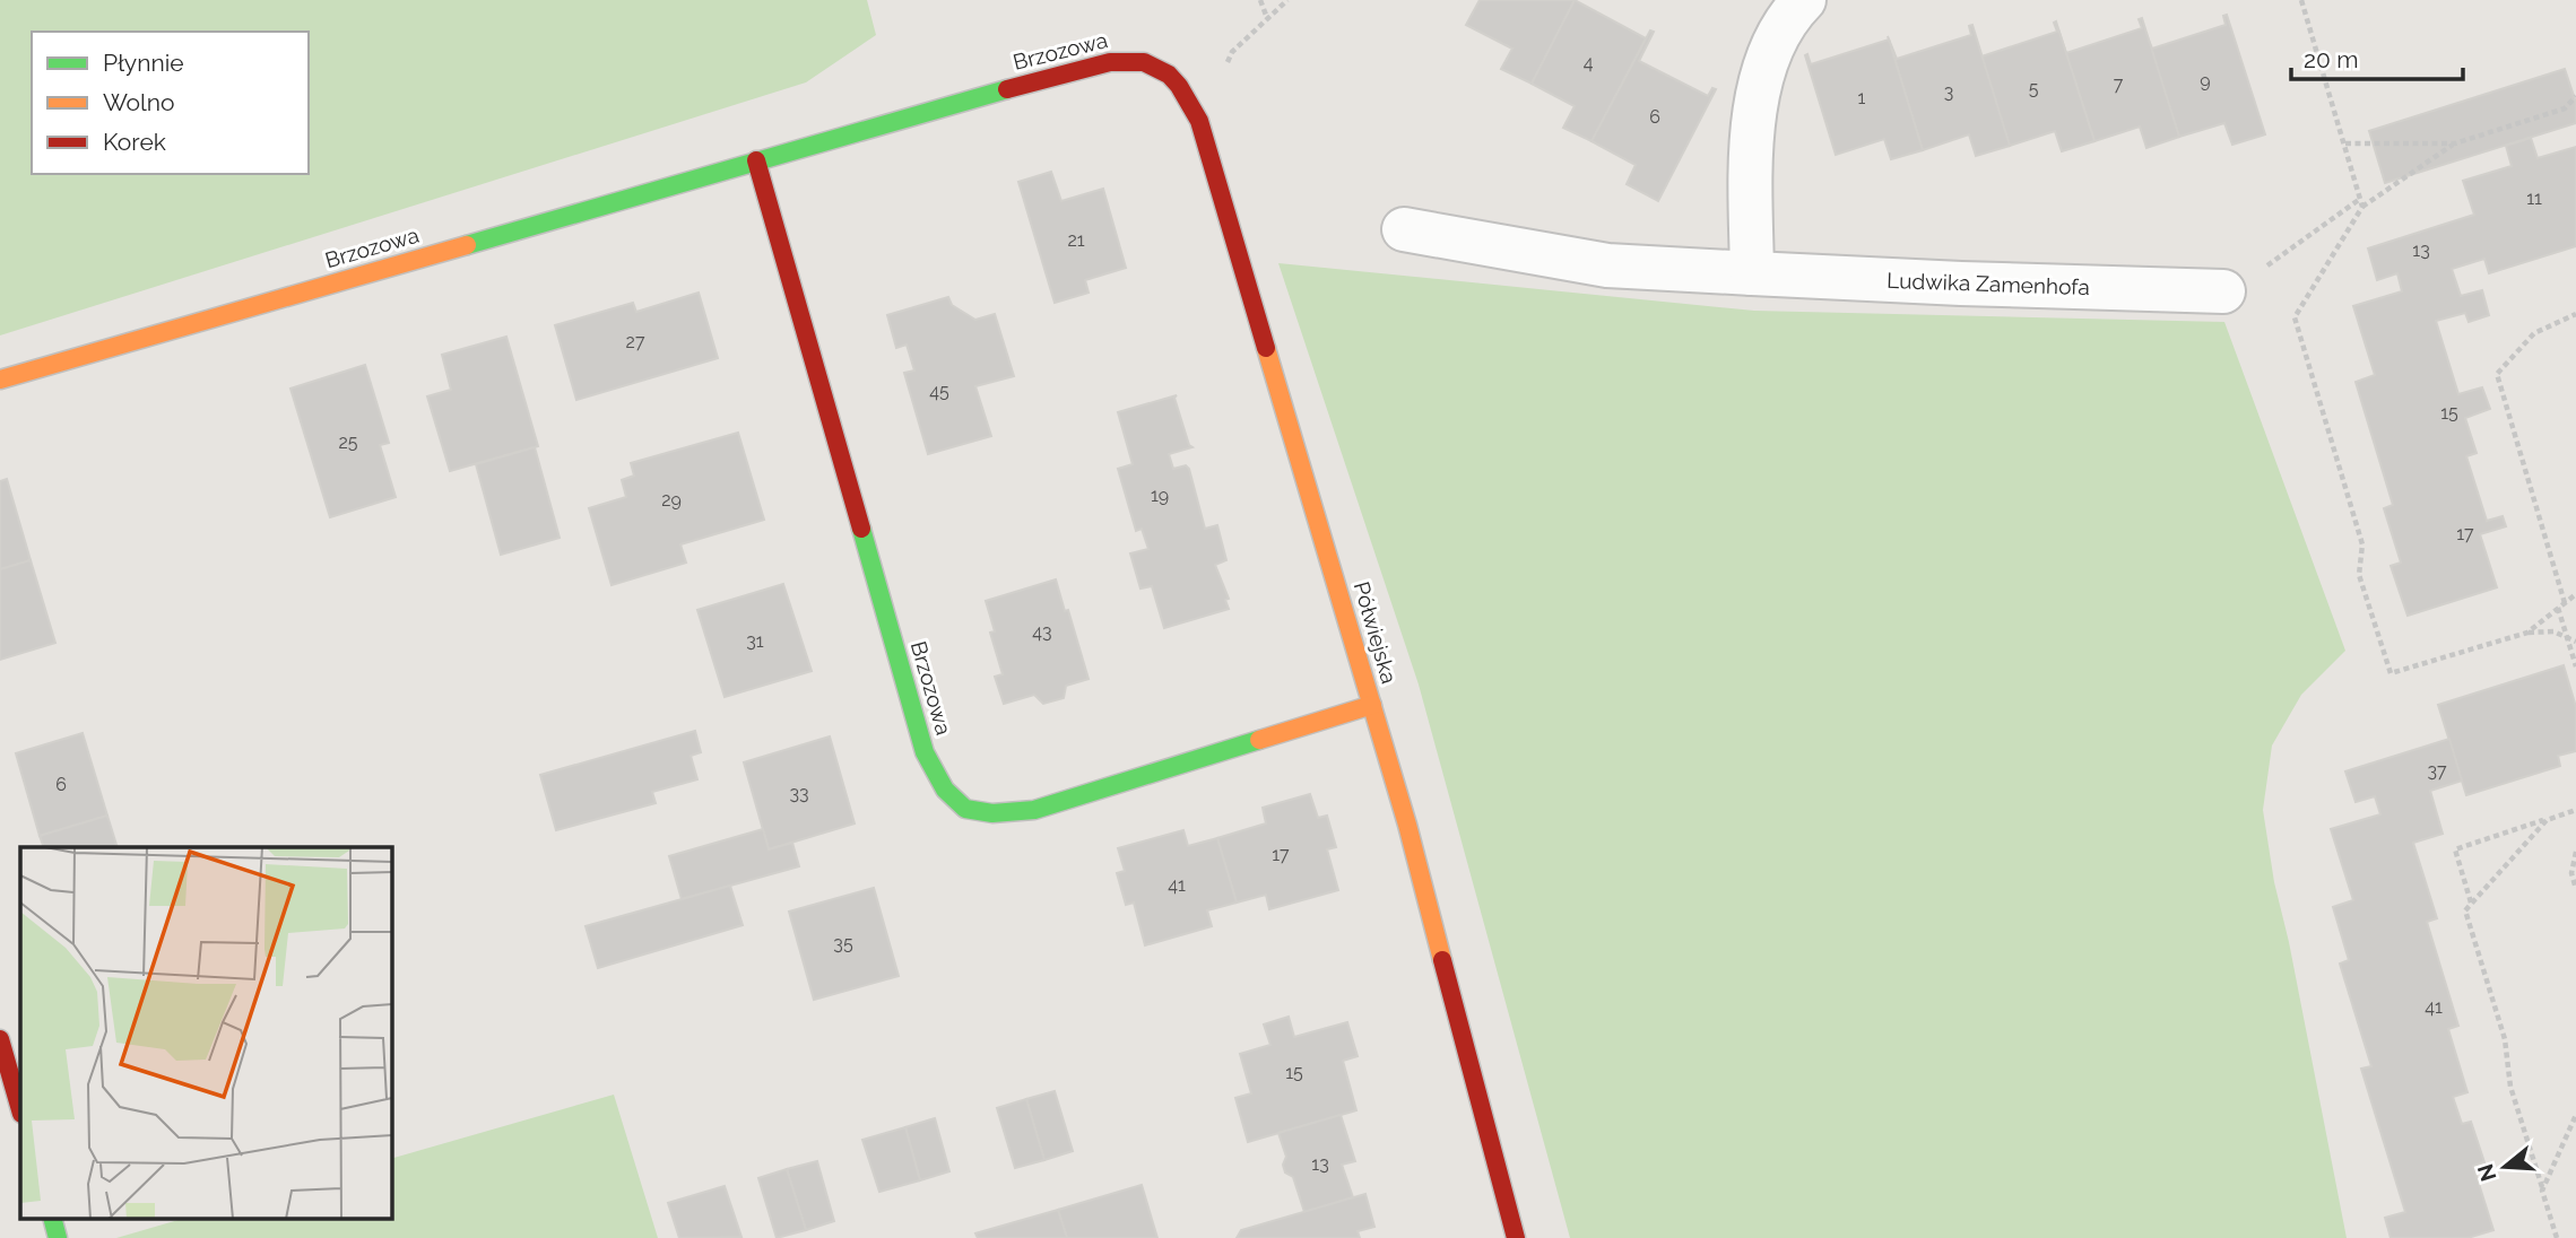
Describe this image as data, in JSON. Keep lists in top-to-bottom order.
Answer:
{
  "streets": {
    "street": ["Brzozowa", "Ludwika Zamenhofa", "Półwiejska"]
  },
  "crossings": [
    ["Brzozowa", "Półwiejska"]
  ],
  "house_numbers": [
    "4",
    "9",
    "7",
    "5",
    "3",
    "1",
    "6",
    "11",
    "21",
    "13",
    "27",
    "45",
    "15",
    "25",
    "19",
    "29",
    "17",
    "43",
    "31",
    "37",
    "6",
    "33",
    "17",
    "41",
    "35",
    "41",
    "15",
    "13"
  ],
  "legend": ["Płynnie", "Wolno", "Korek"],
  "scale_bar": "20 m",
  "north": "left"
}
